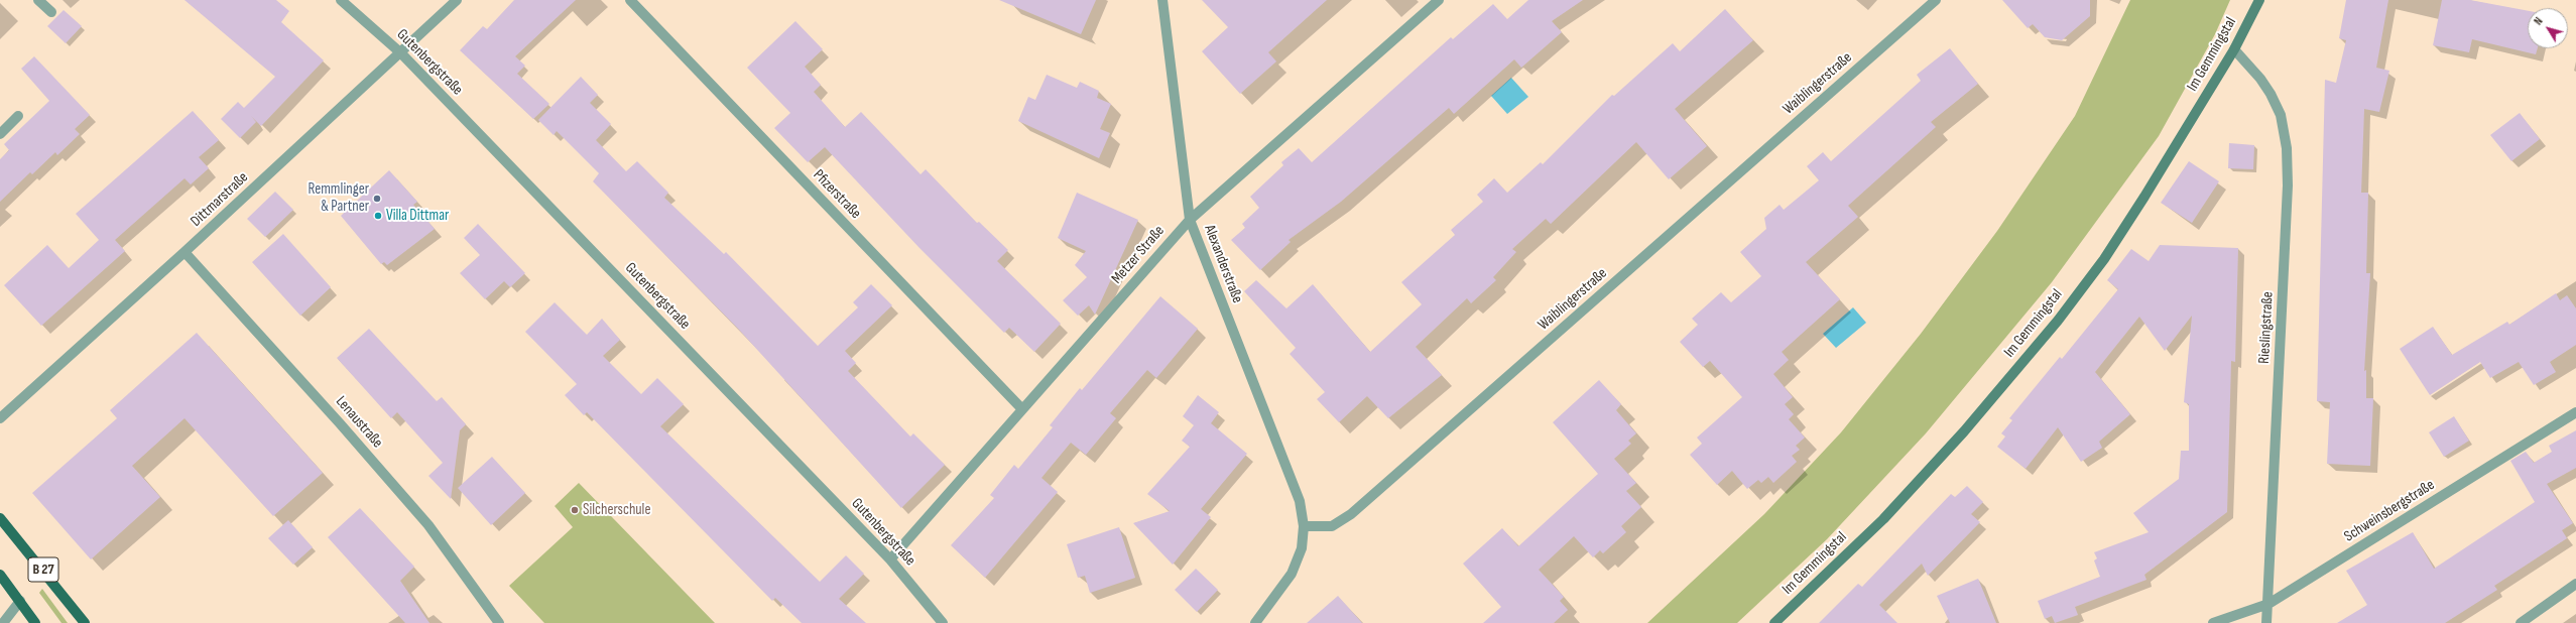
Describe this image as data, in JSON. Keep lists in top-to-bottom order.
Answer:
{
  "streets": {
    "main road": ["B 27"],
    "street": [
      "Im Gemmingstal",
      "Gutenbergstraße",
      "Waiblingerstraße",
      "Pfizerstraße",
      "Dittmarstraße",
      "Metzer Straße",
      "Alexanderstraße",
      "Rieslingstraße",
      "Lenaustraße",
      "Schweinsbergstraße"
    ]
  },
  "crossings": [
    ["Im Gemmingstal", "Rieslingstraße"],
    ["Gutenbergstraße", "Dittmarstraße"],
    ["Gutenbergstraße", "Metzer Straße"],
    ["Waiblingerstraße", "Alexanderstraße"],
    ["Pfizerstraße", "Metzer Straße"],
    ["Dittmarstraße", "Lenaustraße"],
    ["Metzer Straße", "Alexanderstraße"],
    ["Rieslingstraße", "Schweinsbergstraße"]
  ],
  "places": ["Remmlinger & Partner", "Villa Dittmar", "Silcherschule"],
  "north": "top left"
}
